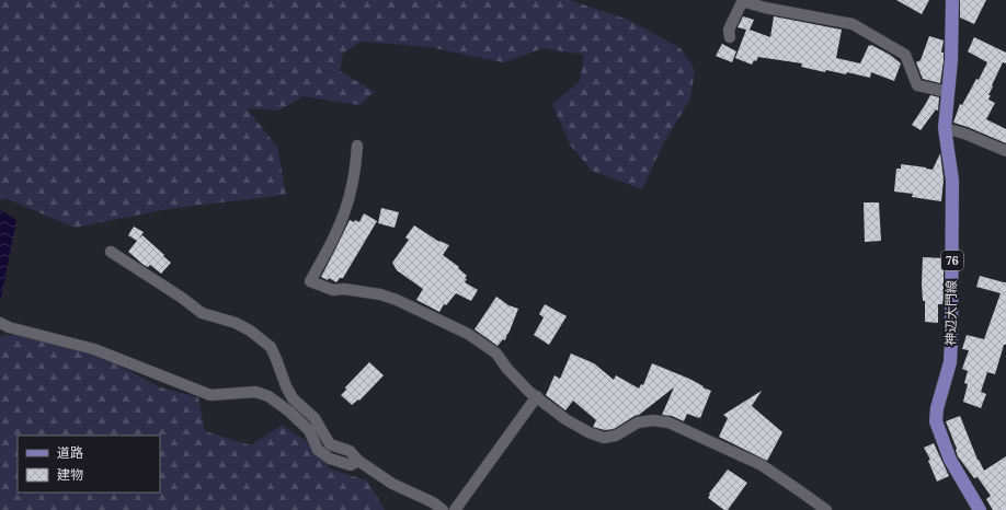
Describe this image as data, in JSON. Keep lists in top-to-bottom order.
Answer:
{
  "streets": {
    "main road": ["76", "神辺大門線"]
  },
  "legend": ["道路", "建物"]
}
